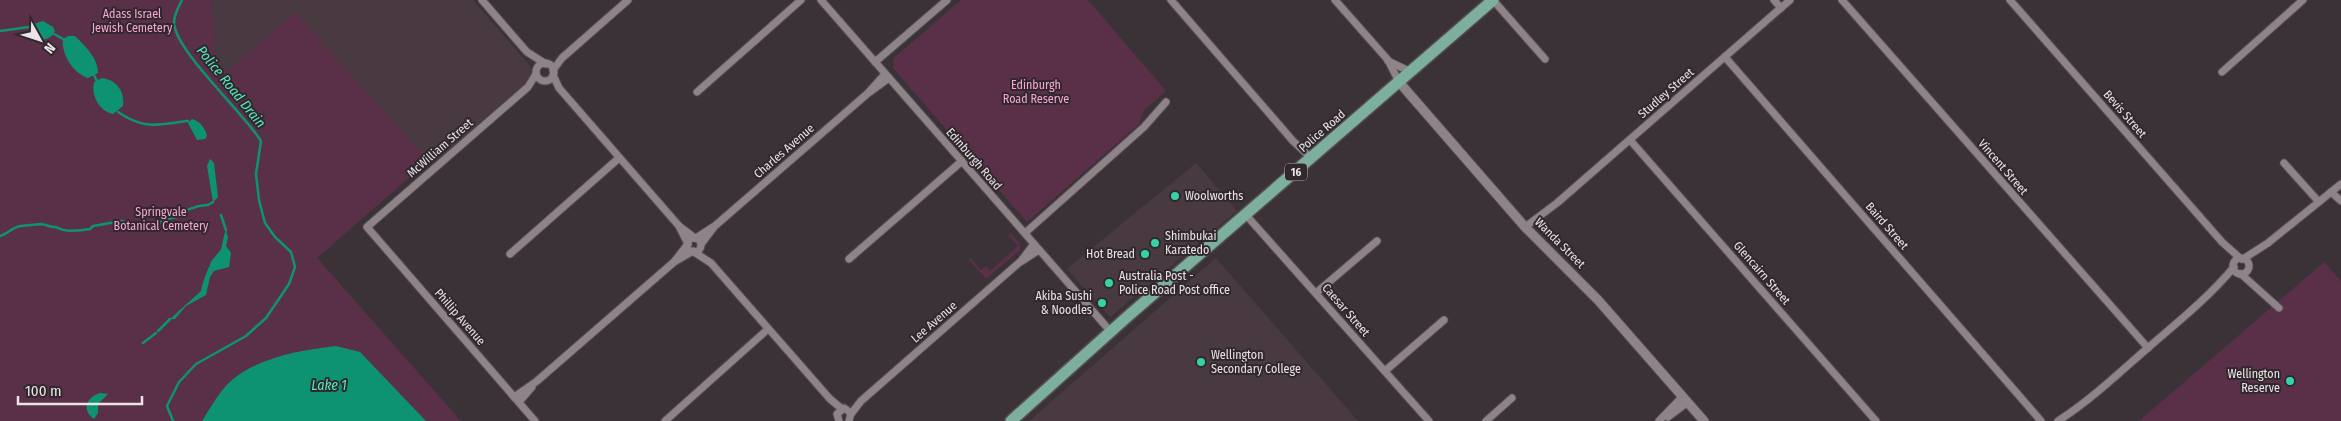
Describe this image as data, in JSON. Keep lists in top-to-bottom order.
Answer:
{
  "streets": {
    "main road": ["Police Road", "16"],
    "street": [
      "Studley Street",
      "Bevis Street",
      "McWilliam Street",
      "Charles Avenue",
      "Edinburgh Road",
      "Vincent Street",
      "Baird Street",
      "Wanda Street",
      "Glencairn Street",
      "Caesar Street",
      "Phillip Avenue",
      "Lee Avenue"
    ]
  },
  "crossings": [
    ["Studley Street", "Baird Street"],
    ["Studley Street", "Wanda Street"],
    ["Studley Street", "Glencairn Street"],
    ["Police Road", "Edinburgh Road"],
    ["Police Road", "Wanda Street"],
    ["Police Road", "Caesar Street"],
    ["McWilliam Street", "Phillip Avenue"],
    ["Charles Avenue", "Edinburgh Road"],
    ["Edinburgh Road", "Lee Avenue"]
  ],
  "water": ["Police Road Drain", "Lake 1"],
  "parks": ["Adass Israel Jewish Cemetery", "Edinburgh Road Reserve", "Springvale Botanical Cemetery"],
  "places": [
    "Woolworths",
    "Shimbukai Karatedo",
    "Hot Bread",
    "Australia Post - Police Road Post office",
    "Akiba Sushi & Noodles",
    "Wellington Secondary College",
    "Wellington Reserve"
  ],
  "scale_bar": "100 m",
  "north": "bottom right"
}
